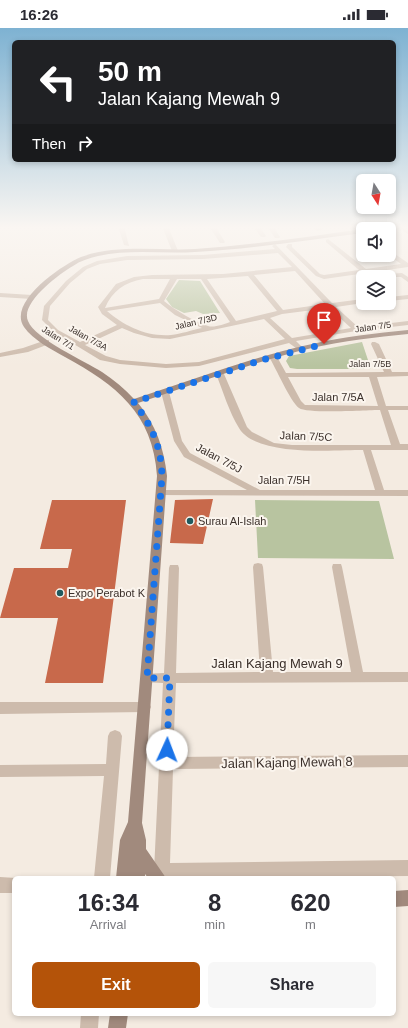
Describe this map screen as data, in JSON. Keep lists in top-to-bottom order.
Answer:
{
  "streets": {
    "street": [
      "Jalan 7/3D",
      "Jalan 7/5",
      "Jalan 7/1",
      "Jalan 7/3A",
      "Jalan 7/5B",
      "Jalan 7/5A",
      "Jalan 7/5C",
      "Jalan 7/5J",
      "Jalan 7/5H",
      "Jalan Kajang Mewah 9",
      "Jalan Kajang Mewah 8"
    ]
  },
  "crossings": [
    ["Jalan 7/5", "Jalan 7/1"],
    ["Jalan 7/5", "Jalan 7/5A"],
    ["Jalan 7/5", "Jalan 7/5C"],
    ["Jalan 7/5", "Jalan 7/5J"],
    ["Jalan 7/1", "Jalan 7/5H"],
    ["Jalan 7/1", "Jalan Kajang Mewah 9"],
    ["Jalan 7/5B", "Jalan 7/5A"],
    ["Jalan 7/5J", "Jalan 7/5H"]
  ],
  "places": ["Surau Al-Islah", "Expo Perabot K"],
  "north": "bottom",
  "page": {
    "status": "16:26",
    "turn": ["50 m", "Jalan Kajang Mewah 9"],
    "then": "Then",
    "eta": [
      "16:34",
      "Arrival",
      "8",
      "min",
      "620",
      "m"
    ],
    "buttons": ["Exit", "Share"]
  }
}
